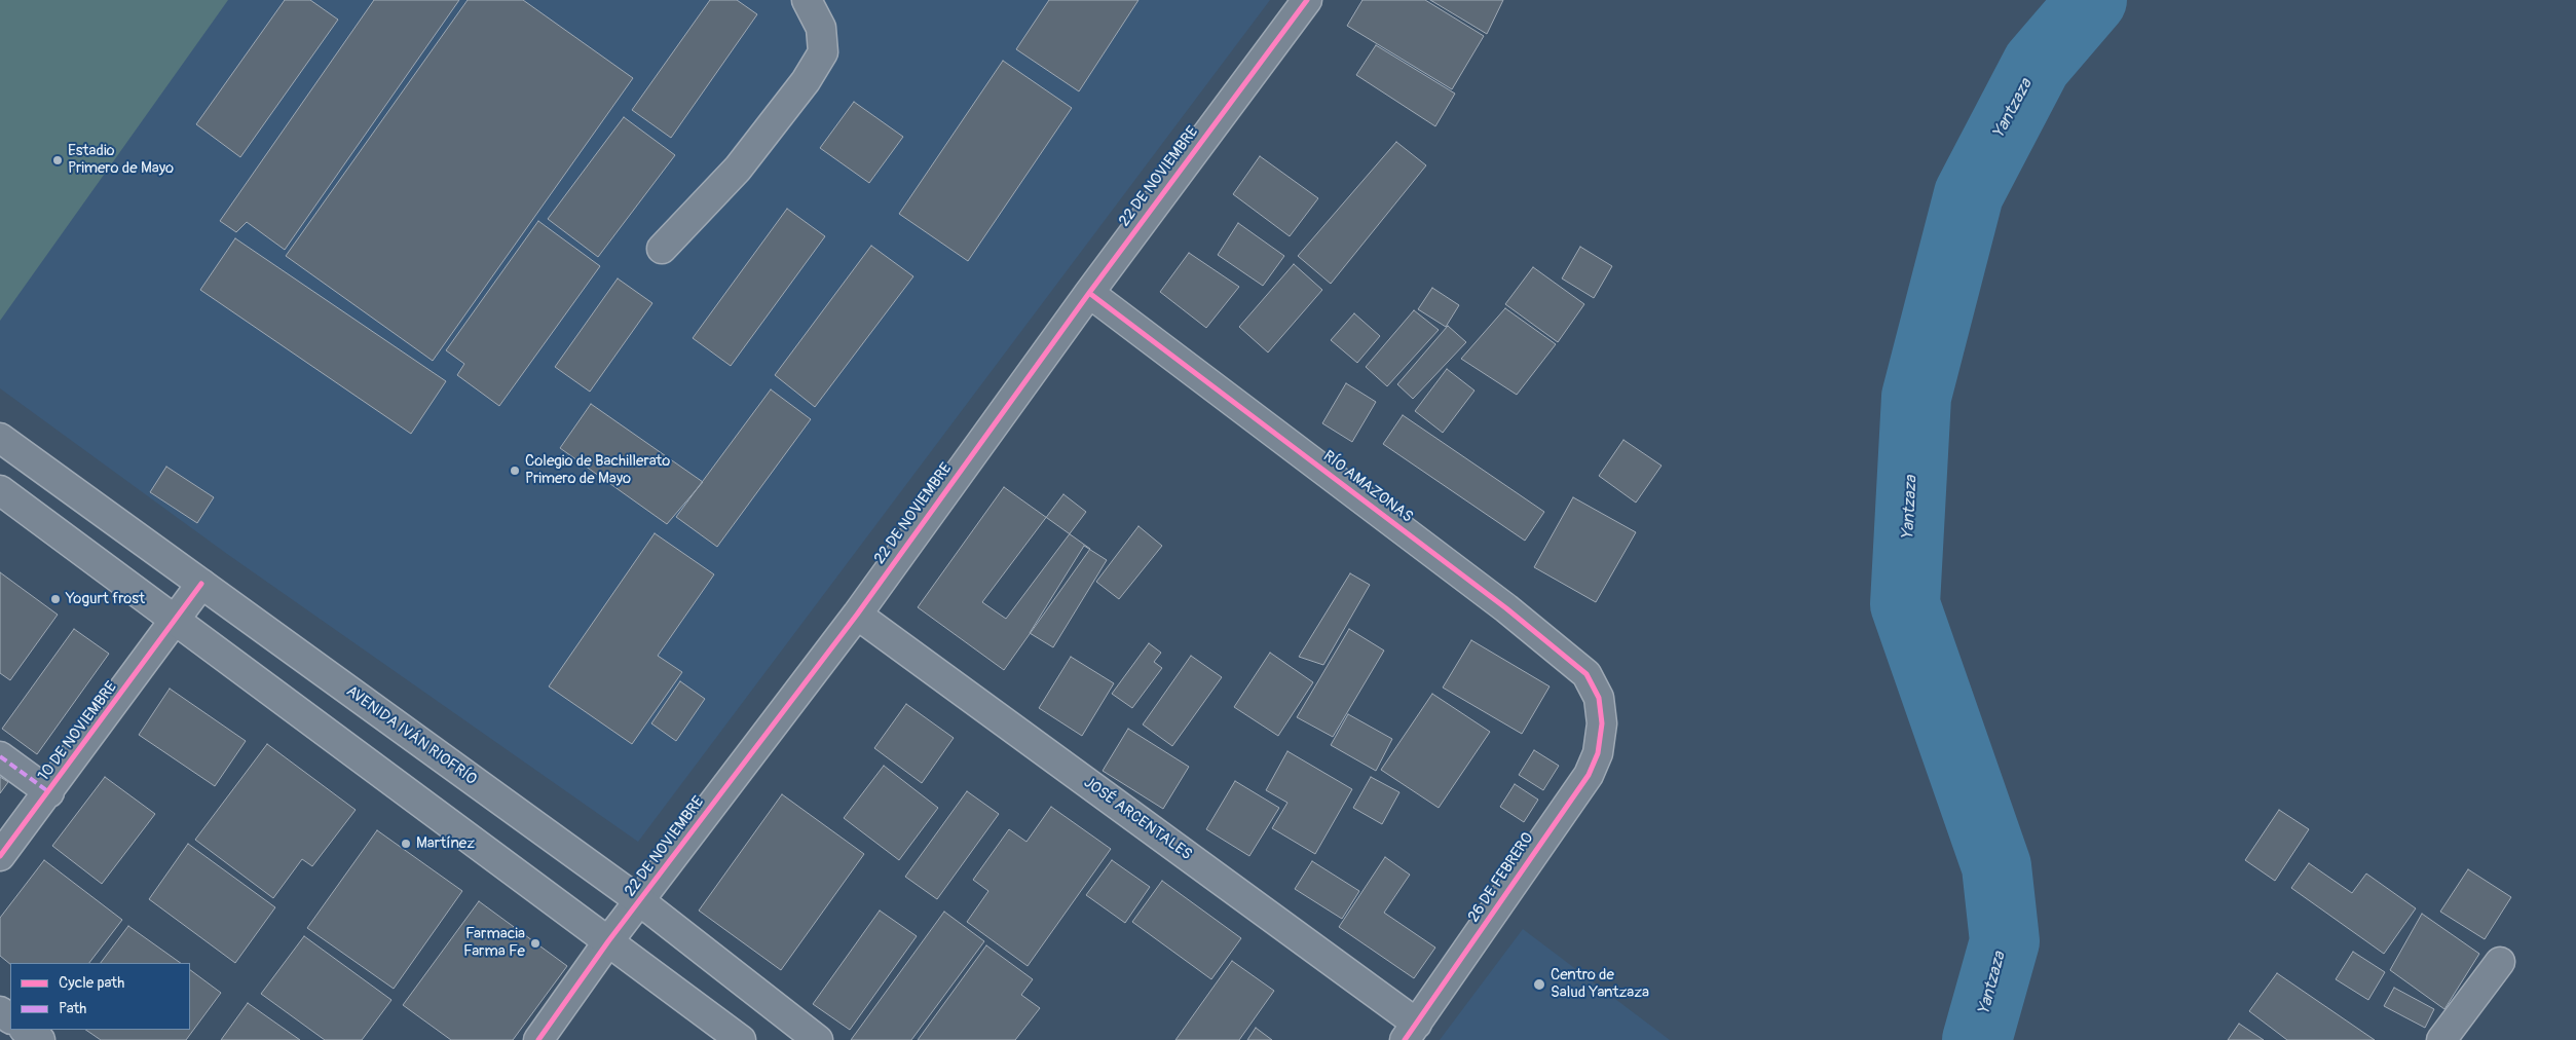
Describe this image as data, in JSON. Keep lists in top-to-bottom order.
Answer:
{
  "streets": {
    "street": [
      "22 DE NOVIEMBRE",
      "RÍO AMAZONAS",
      "10 DE NOVIEMBRE",
      "AVENIDA IVÁN RIOFRÍO",
      "JOSÉ ARCENTALES",
      "26 DE FEBRERO"
    ]
  },
  "crossings": [
    ["22 DE NOVIEMBRE", "RÍO AMAZONAS"],
    ["22 DE NOVIEMBRE", "AVENIDA IVÁN RIOFRÍO"],
    ["22 DE NOVIEMBRE", "JOSÉ ARCENTALES"],
    ["RÍO AMAZONAS", "26 DE FEBRERO"],
    ["10 DE NOVIEMBRE", "AVENIDA IVÁN RIOFRÍO"],
    ["JOSÉ ARCENTALES", "26 DE FEBRERO"]
  ],
  "water": ["Yantzaza"],
  "places": [
    "Estadio Primero de Mayo",
    "Colegio de Bachillerato Primero de Mayo",
    "Yogurt frost",
    "Martínez",
    "Farmacia Farma Fe",
    "Centro de Salud Yantzaza"
  ],
  "legend": ["Cycle path", "Path"]
}
